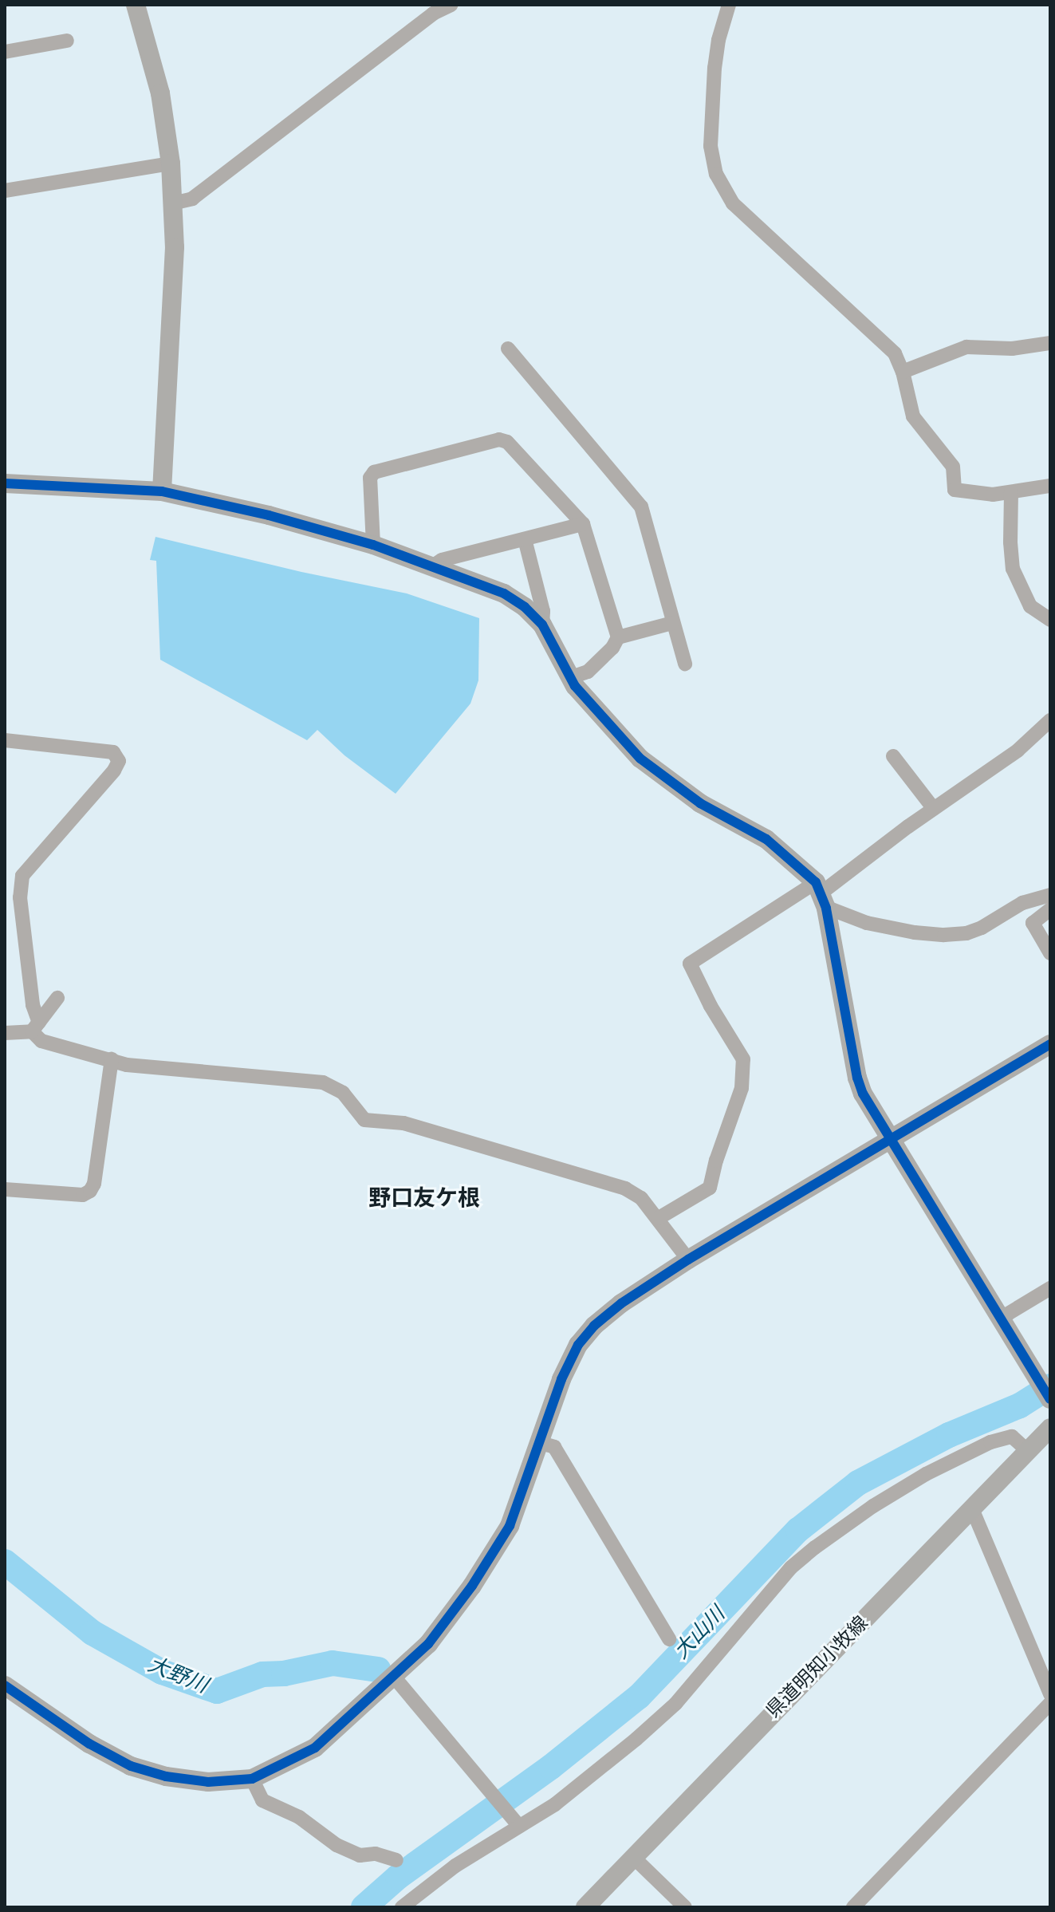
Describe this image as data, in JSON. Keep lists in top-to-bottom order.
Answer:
{
  "streets": {
    "street": ["県道明知小牧線"]
  },
  "districts": ["野口友ケ根"],
  "water": ["大山川", "大野川"]
}
